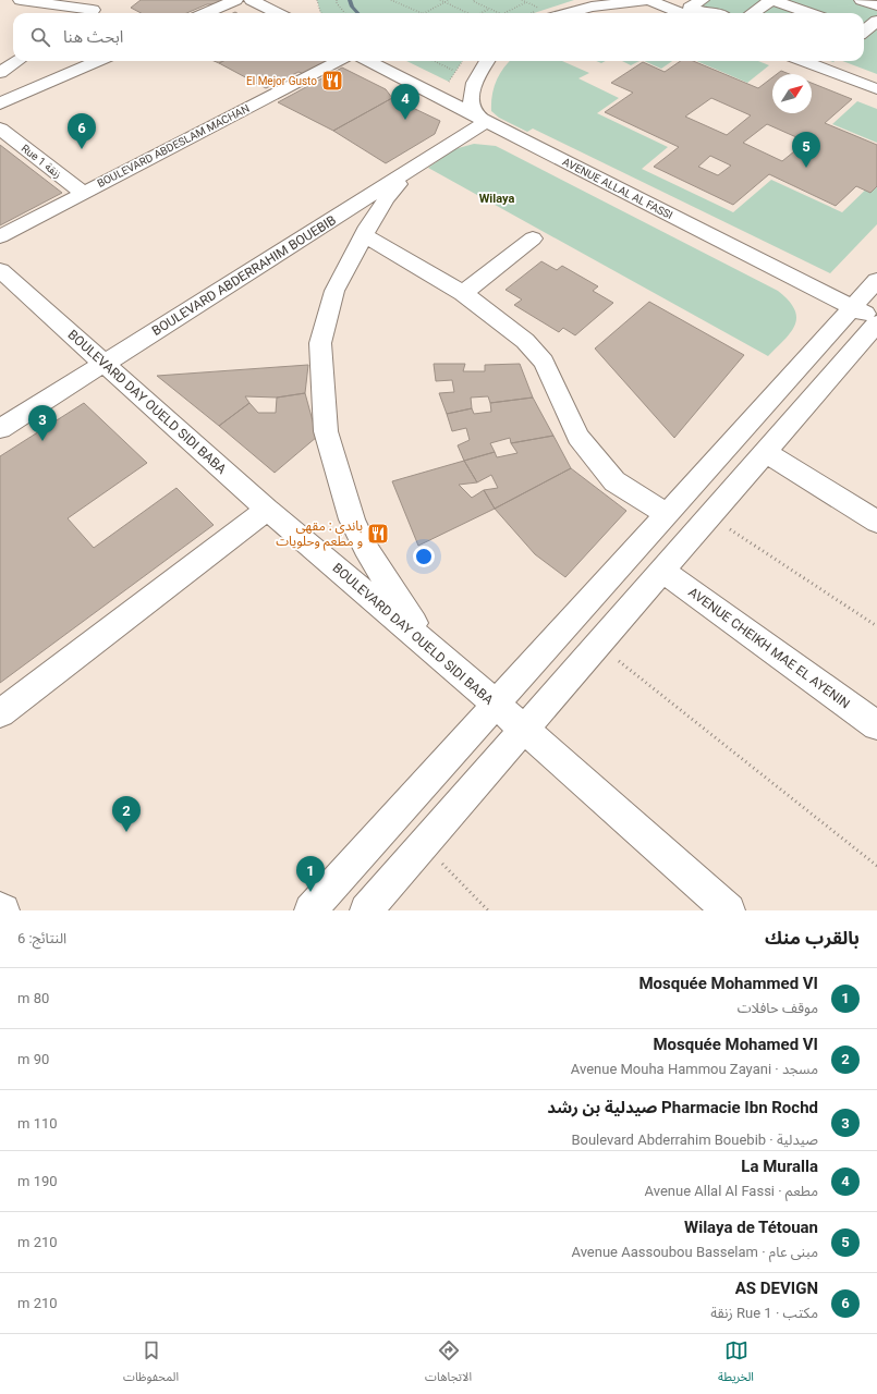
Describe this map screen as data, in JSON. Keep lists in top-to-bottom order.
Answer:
{
  "streets": {
    "street": [
      "BOULEVARD ABDESLAM MACHAN",
      "Rue 1 زنقة",
      "AVENUE ALLAL AL FASSI",
      "BOULEVARD ABDERRAHIM BOUEBIB",
      "BOULEVARD DAY OUELD SIDI BABA",
      "AVENUE CHEIKH MAE EL AYENIN"
    ]
  },
  "crossings": [
    ["BOULEVARD ABDESLAM MACHAN", "Rue 1 زنقة"],
    ["AVENUE ALLAL AL FASSI", "BOULEVARD ABDERRAHIM BOUEBIB"],
    ["BOULEVARD ABDERRAHIM BOUEBIB", "BOULEVARD DAY OUELD SIDI BABA"]
  ],
  "districts": ["Wilaya"],
  "places": {
    "restaurant": ["El Mejor Gusto", "باندي : مقهى و مطعم وحلويات"]
  },
  "north": "top right",
  "page": {
    "search": "ابحث هنا",
    "pins": [
      "4",
      "6",
      "5",
      "3",
      "2",
      "1"
    ],
    "heading": ["بالقرب منك", "النتائج: 6"],
    "list": [
      {
        "mark": "1",
        "name": "Mosquée Mohammed VI",
        "note": "موقف حافلات",
        "value": "80 m"
      },
      {
        "mark": "2",
        "name": "Mosquée Mohamed VI",
        "note": "مسجد · Avenue Mouha Hammou Zayani",
        "value": "90 m"
      },
      {
        "mark": "3",
        "name": "Pharmacie Ibn Rochd صيدلية بن رشد",
        "note": "صيدلية · Boulevard Abderrahim Bouebib",
        "value": "110 m"
      },
      {
        "mark": "4",
        "name": "La Muralla",
        "note": "مطعم · Avenue Allal Al Fassi",
        "value": "190 m"
      },
      {
        "mark": "5",
        "name": "Wilaya de Tétouan",
        "note": "مبنى عام · Avenue Aassoubou Basselam",
        "value": "210 m"
      },
      {
        "mark": "6",
        "name": "AS DEVIGN",
        "note": "مكتب · Rue 1 زنقة",
        "value": "210 m"
      }
    ],
    "nav": ["الخريطة", "الاتجاهات", "المحفوظات"]
  }
}
